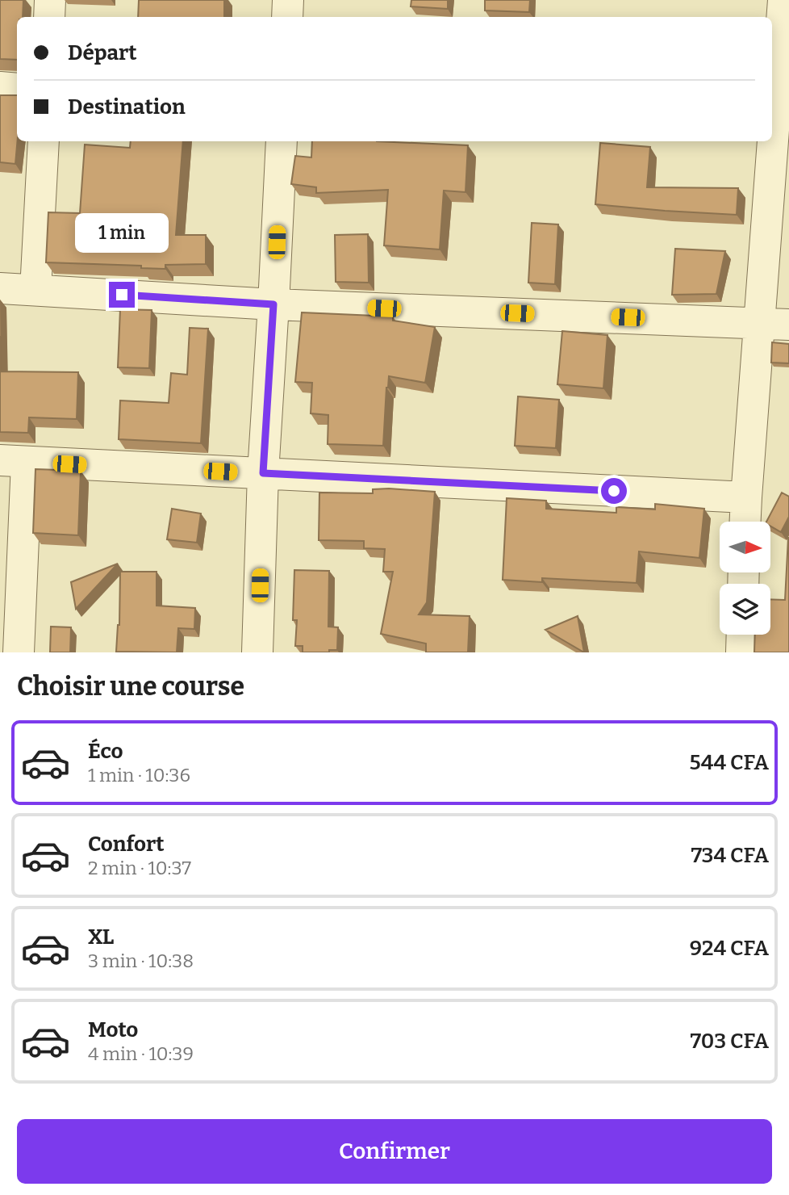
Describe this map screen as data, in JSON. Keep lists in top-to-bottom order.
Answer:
{
  "north": "right",
  "page": {
    "banner": ["Départ", "Destination"],
    "bubble": "1 min",
    "heading": "Choisir une course",
    "list": [
      {
        "name": "Éco",
        "note": "1 min · 10:36",
        "value": "544 CFA"
      },
      {
        "name": "Confort",
        "note": "2 min · 10:37",
        "value": "734 CFA"
      },
      {
        "name": "XL",
        "note": "3 min · 10:38",
        "value": "924 CFA"
      },
      {
        "name": "Moto",
        "note": "4 min · 10:39",
        "value": "703 CFA"
      }
    ],
    "buttons": "Confirmer"
  }
}
